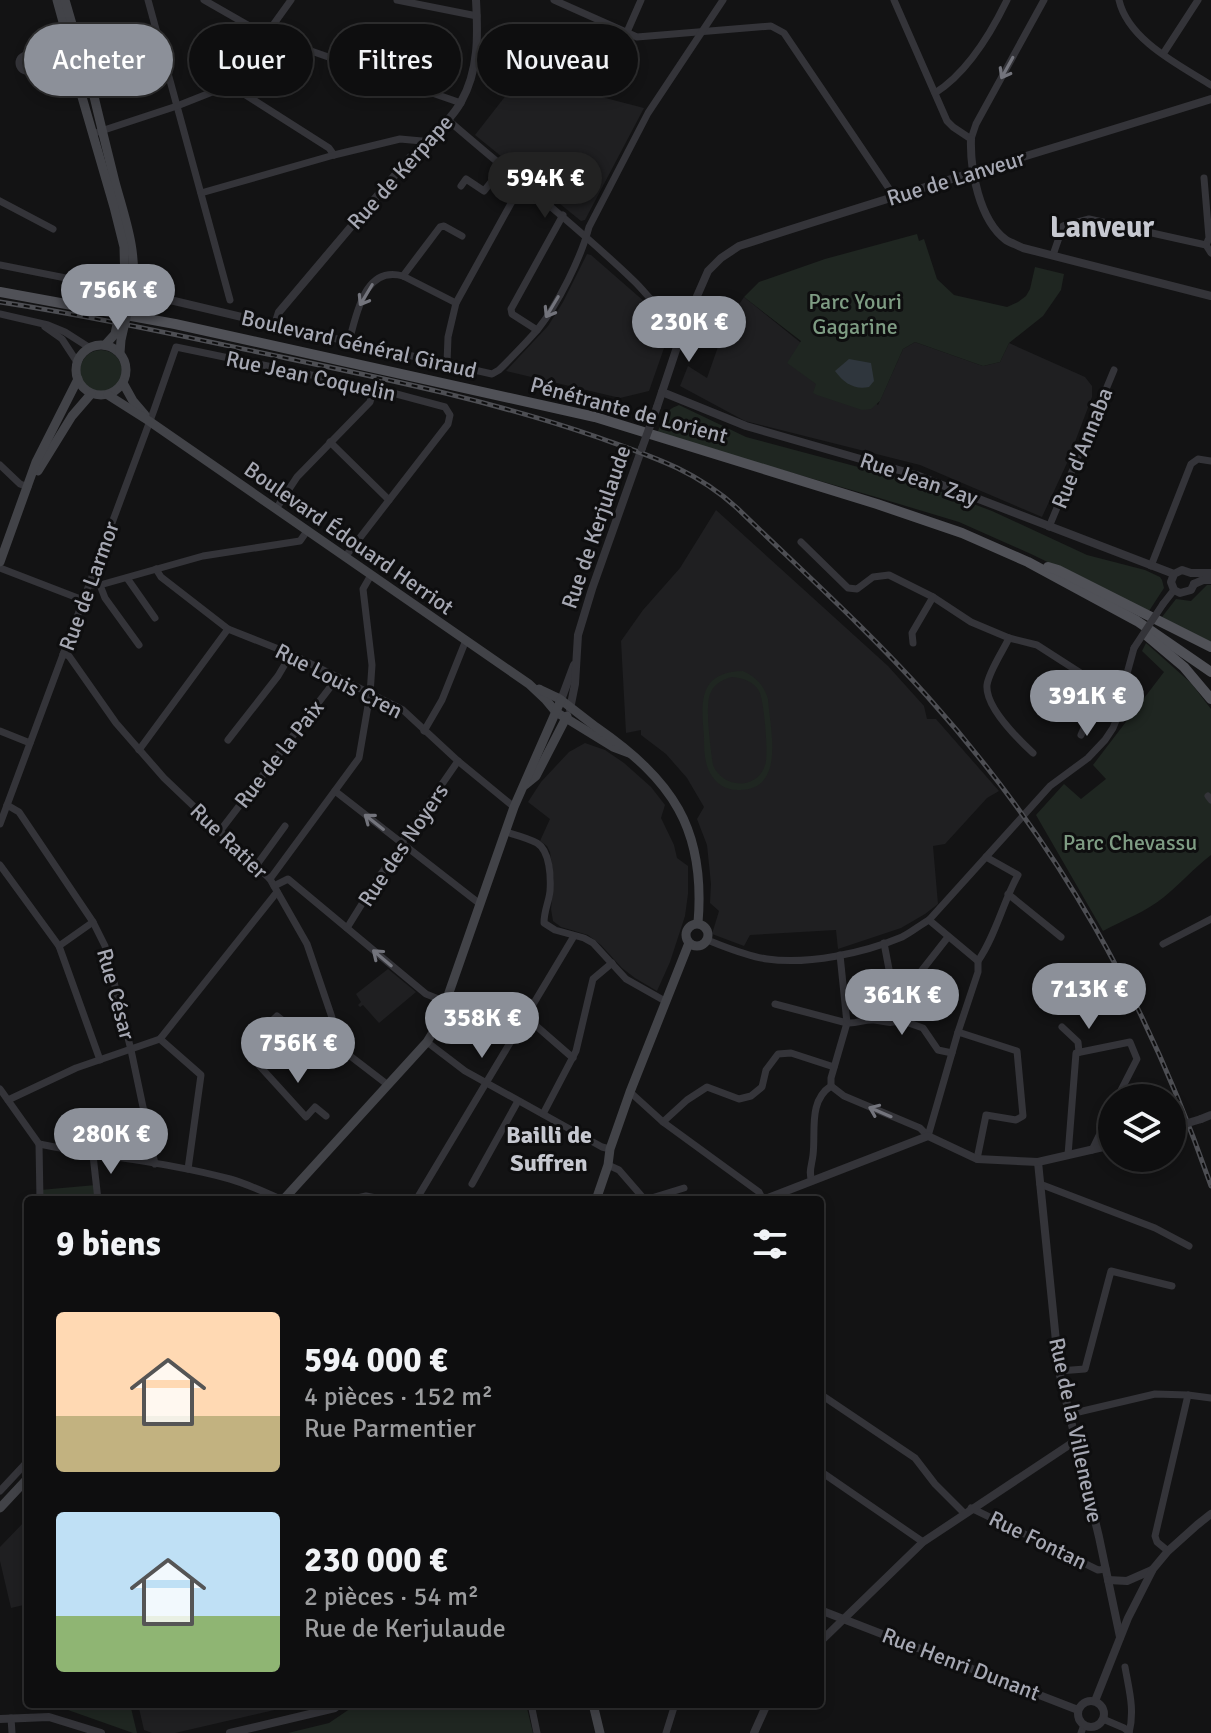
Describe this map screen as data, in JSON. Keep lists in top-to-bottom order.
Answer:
{
  "streets": {
    "main road": ["Pénétrante de Lorient", "Rue de Kerjulaude", "Boulevard Édouard Herriot"],
    "street": [
      "Rue de Kerpape",
      "Rue de Lanveur",
      "Boulevard Général Giraud",
      "Rue Jean Coquelin",
      "Rue d'Annaba",
      "Rue Jean Zay",
      "Rue de Larmor",
      "Rue Louis Cren",
      "Rue de la Paix",
      "Rue Ratier",
      "Rue des Noyers",
      "Rue César",
      "Rue de la Villeneuve",
      "Rue Fontan",
      "Rue Henri Dunant"
    ]
  },
  "crossings": [
    ["Rue de Kerpape", "Boulevard Général Giraud"],
    ["Rue de Lanveur", "Rue de Kerjulaude"],
    ["Rue Jean Coquelin", "Rue de Larmor"],
    ["Rue d'Annaba", "Rue Jean Zay"],
    ["Rue Jean Zay", "Rue de Kerjulaude"],
    ["Rue de Kerjulaude", "Boulevard Édouard Herriot"],
    ["Rue de Kerjulaude", "Rue Louis Cren"],
    ["Rue de Kerjulaude", "Rue Ratier"],
    ["Boulevard Édouard Herriot", "Rue de Larmor"],
    ["Rue de Larmor", "Rue Ratier"],
    ["Rue de Larmor", "Rue César"],
    ["Rue Louis Cren", "Rue de la Paix"],
    ["Rue Louis Cren", "Rue des Noyers"],
    ["Rue de la Paix", "Rue Ratier"],
    ["Rue de la Villeneuve", "Rue Fontan"]
  ],
  "districts": ["Lanveur", "Bailli de Suffren"],
  "parks": ["Parc Youri Gagarine", "Parc Chevassu"],
  "page": {
    "chip": [
      "Acheter",
      "Louer",
      "Filtres",
      "Nouveau"
    ],
    "price": [
      "594K €",
      "756K €",
      "230K €",
      "391K €",
      "713K €",
      "361K €",
      "358K €",
      "756K €",
      "280K €"
    ],
    "heading": "9 biens",
    "list": [
      {
        "name": "594 000 €",
        "note": "4 pièces · 152 m² · Rue Parmentier"
      },
      {
        "name": "230 000 €",
        "note": "2 pièces · 54 m² · Rue de Kerjulaude"
      }
    ]
  }
}
